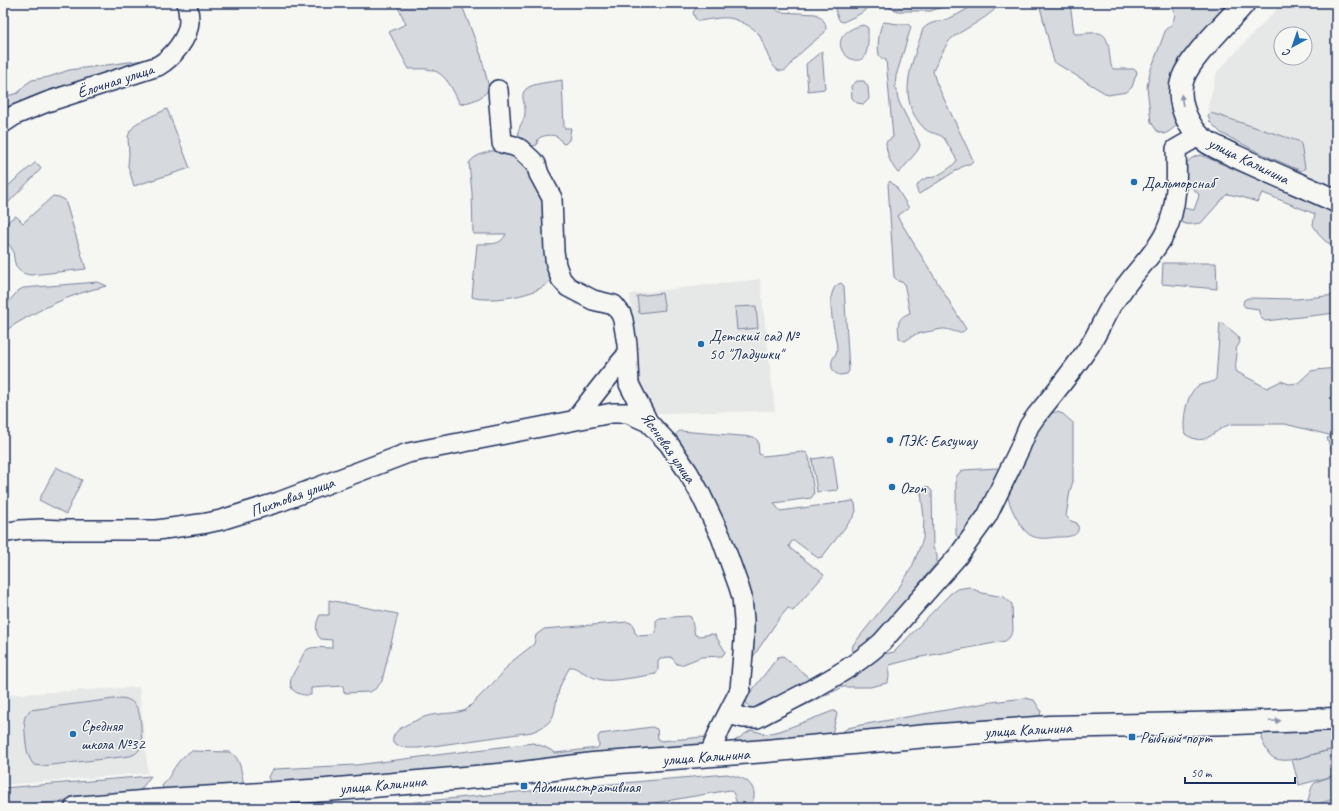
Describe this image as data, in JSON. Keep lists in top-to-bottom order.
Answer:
{
  "streets": {
    "main road": ["улица Калинина"],
    "street": ["Ёлочная улица", "Ясеневая улица", "Пихтовая улица"]
  },
  "crossings": [
    ["улица Калинина", "Ясеневая улица"],
    ["Ясеневая улица", "Пихтовая улица"]
  ],
  "one_way": ["улица Калинина"],
  "places": {
    "other": [
      "Дальморснаб",
      "Детский сад № 50 \"Ладушки\"",
      "ПЭК: Easyway",
      "Ozon",
      "Средняя школа №32"
    ],
    "transit": ["Рыбный порт", "Административная"]
  },
  "scale_bar": "50 m",
  "north": "bottom left"
}
